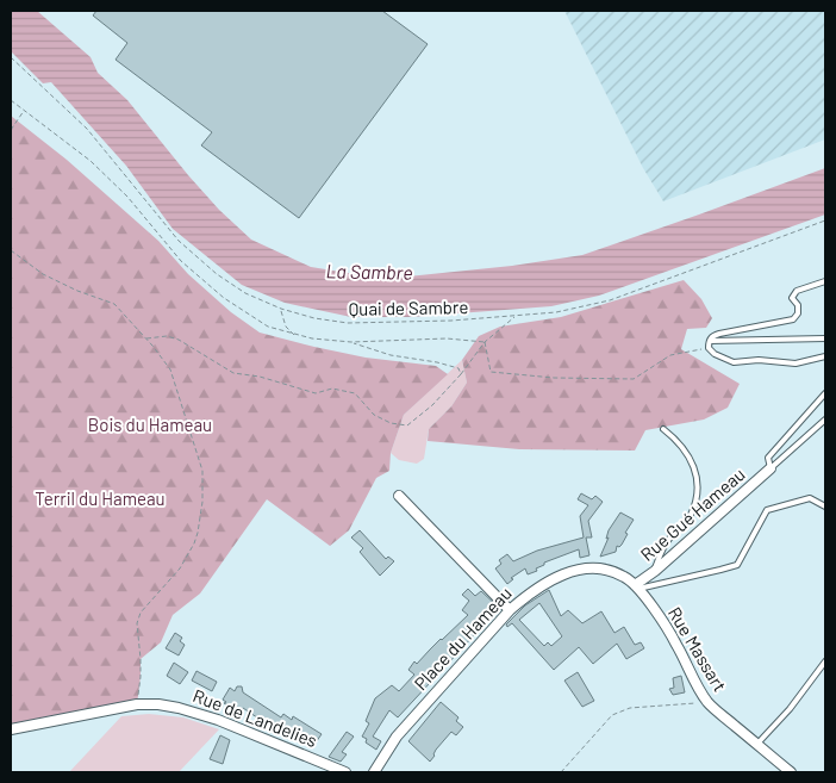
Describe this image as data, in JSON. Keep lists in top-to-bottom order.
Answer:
{
  "streets": {
    "street": [
      "Rue Gué Hameau",
      "Place du Hameau",
      "Rue Massart",
      "Rue de Landelies"
    ],
    "path": ["Quai de Sambre"]
  },
  "crossings": [
    ["Rue Gué Hameau", "Place du Hameau"],
    ["Rue Gué Hameau", "Rue Massart"],
    ["Place du Hameau", "Rue Massart"]
  ],
  "water": ["La Sambre"],
  "parks": ["Bois du Hameau", "Terril du Hameau"]
}
